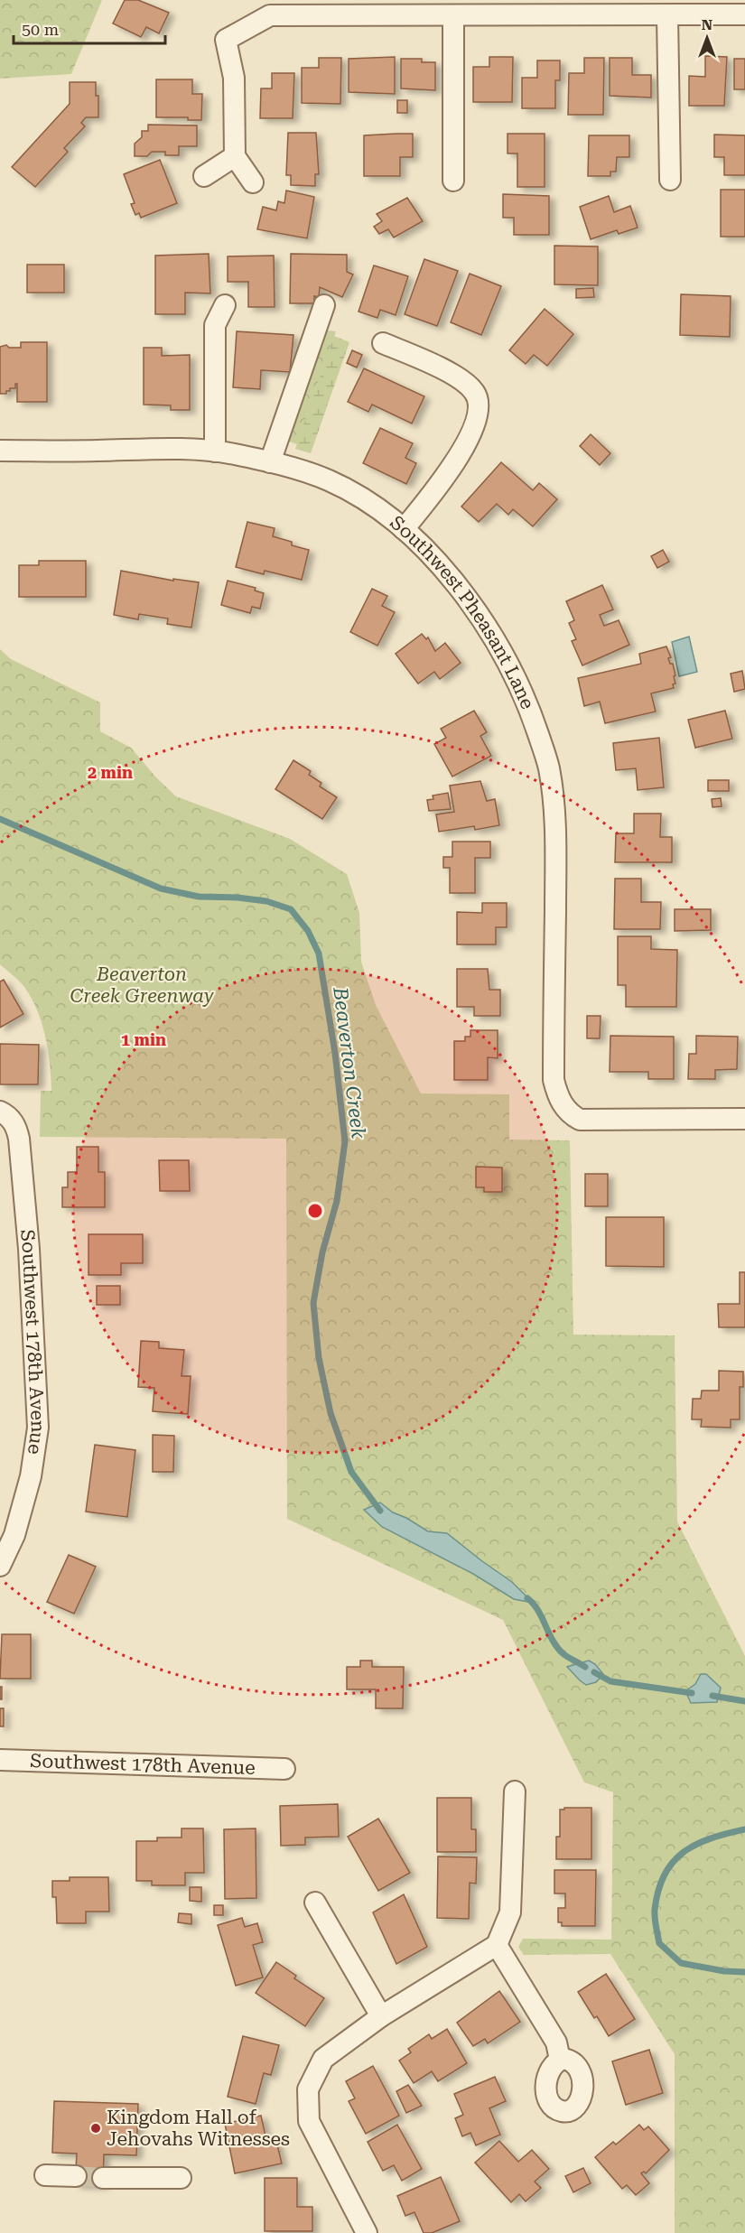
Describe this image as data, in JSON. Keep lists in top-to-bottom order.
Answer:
{
  "streets": {
    "street": ["Southwest Pheasant Lane", "Southwest 178th Avenue"]
  },
  "water": ["Beaverton Creek"],
  "parks": ["Beaverton Creek Greenway"],
  "places": ["Kingdom Hall of Jehovahs Witnesses"],
  "scale_bar": "50 m",
  "north": "top",
  "rings": ["2 min", "1 min"]
}
